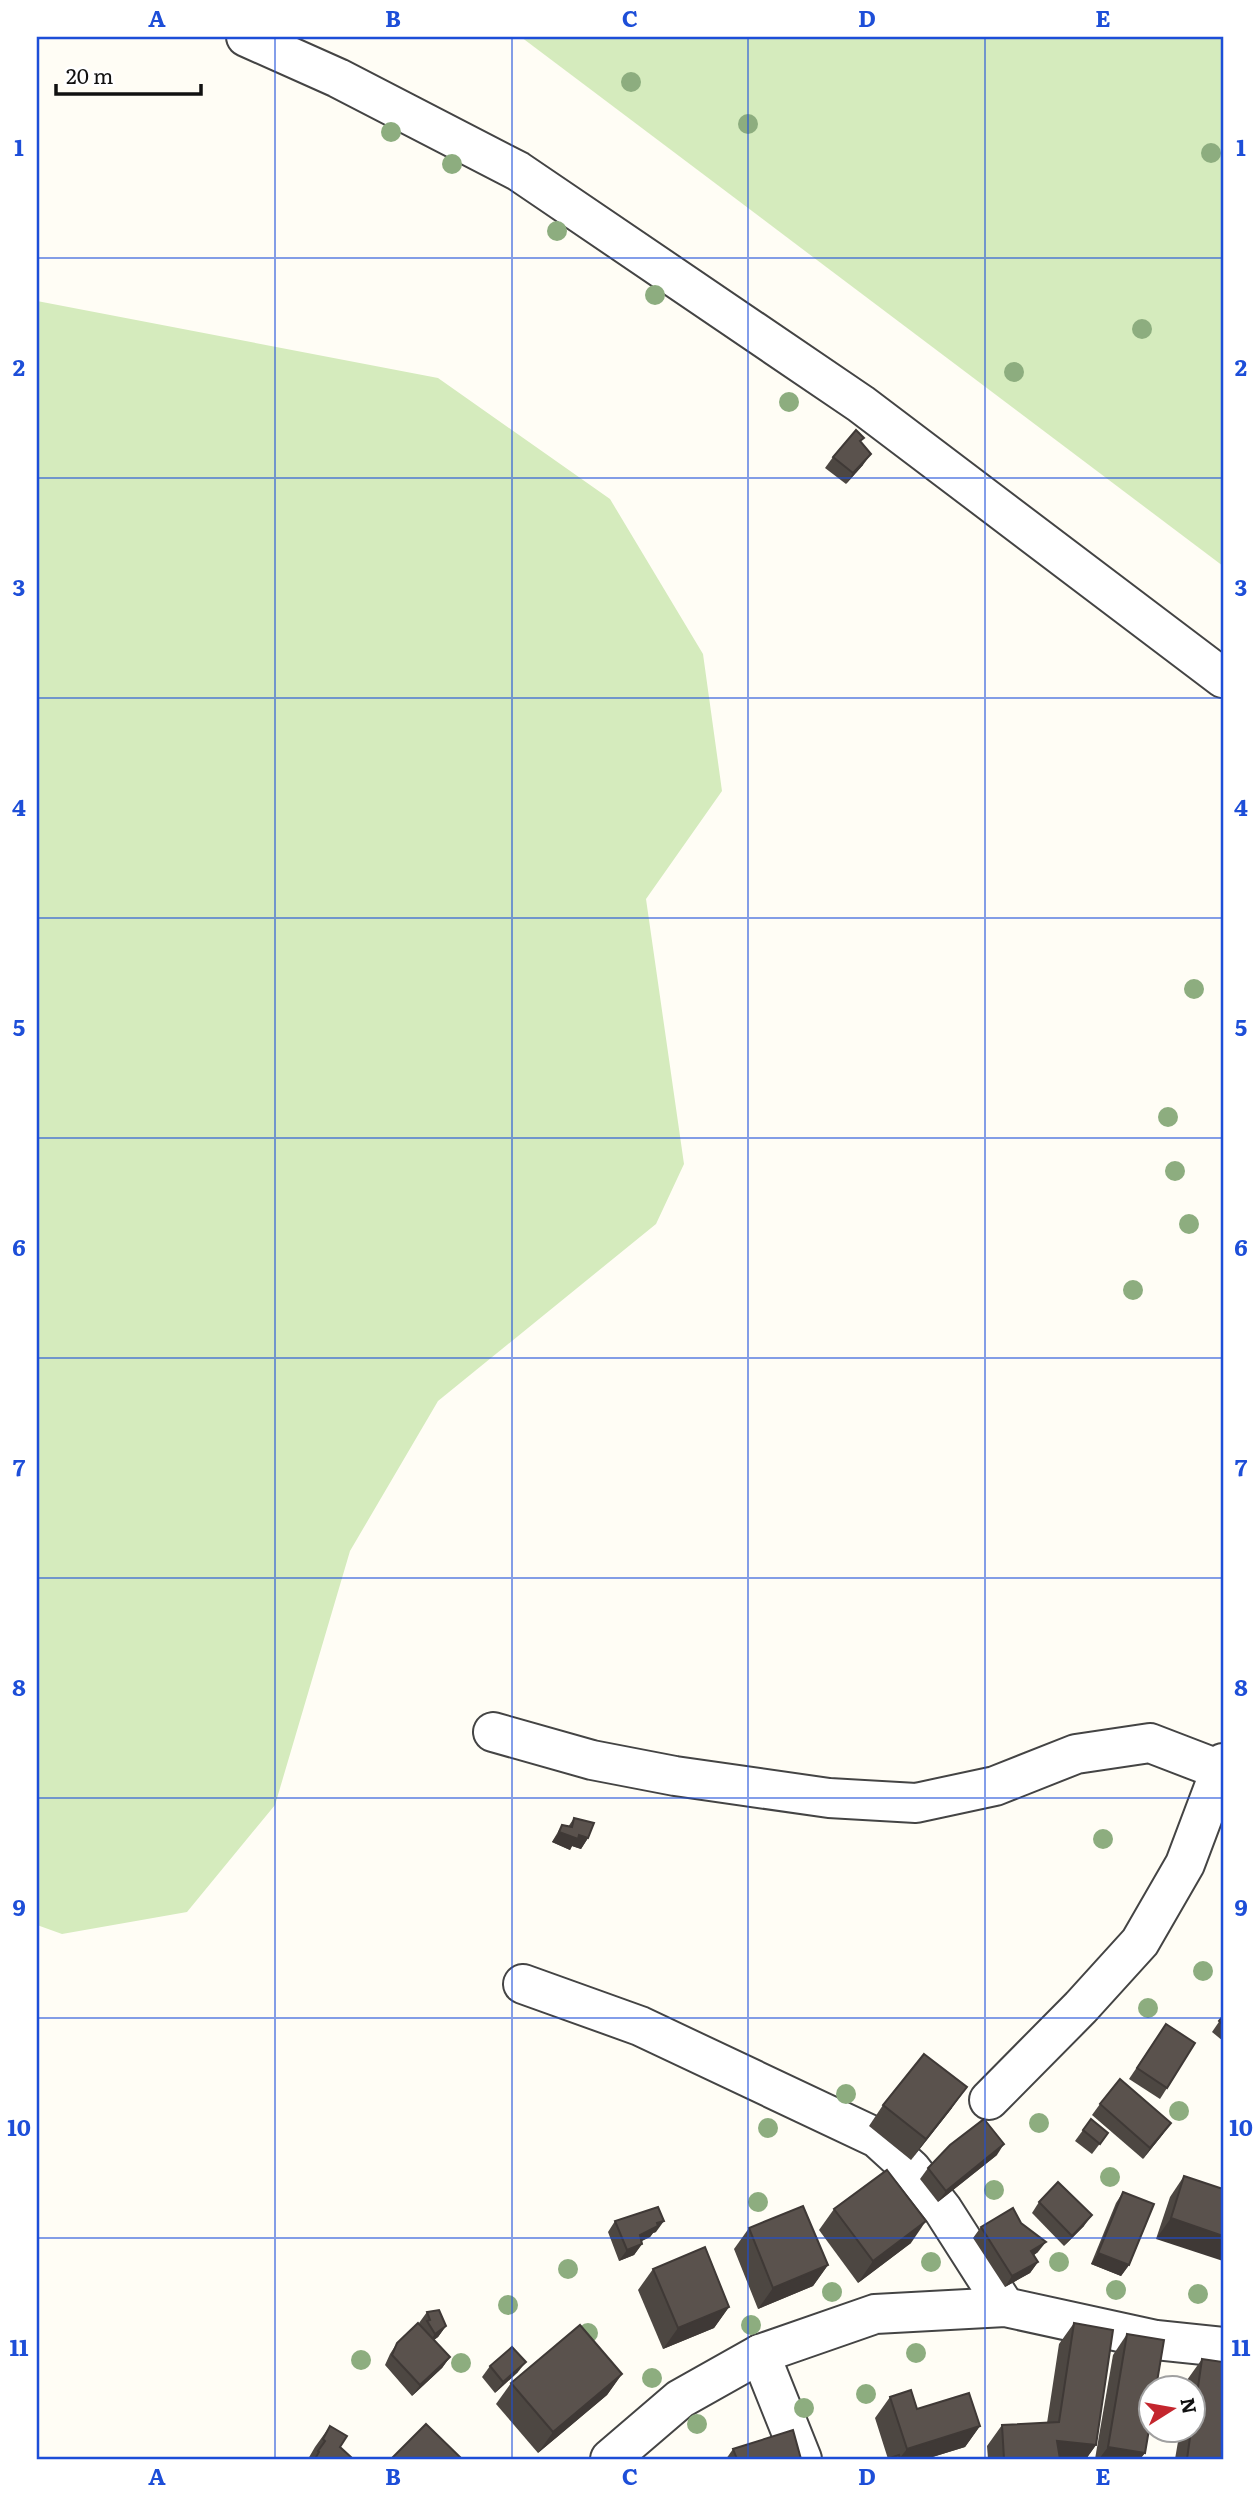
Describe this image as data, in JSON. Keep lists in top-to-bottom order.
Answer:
{
  "scale_bar": "20 m",
  "north": "right",
  "grid": {
    "columns": [
      "A",
      "B",
      "C",
      "D",
      "E"
    ],
    "rows": [
      "1",
      "2",
      "3",
      "4",
      "5",
      "6",
      "7",
      "8",
      "9",
      "10",
      "11"
    ]
  }
}
